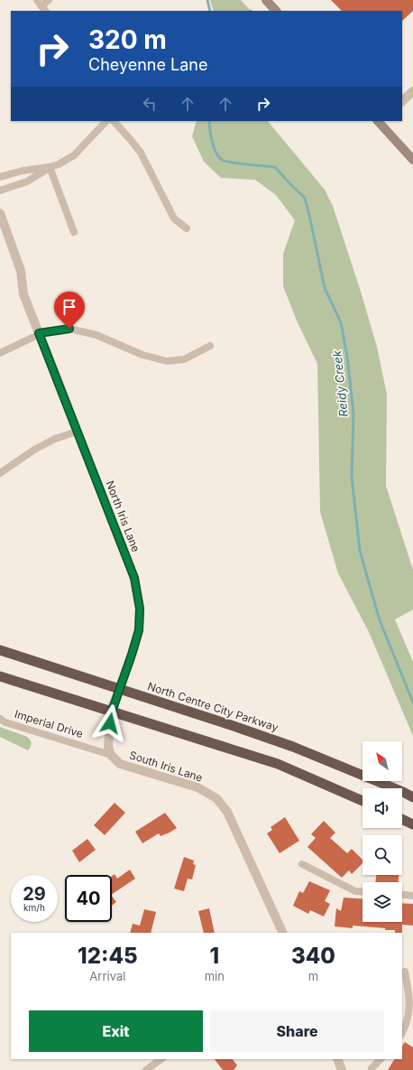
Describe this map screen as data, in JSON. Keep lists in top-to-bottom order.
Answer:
{
  "streets": {
    "highway": ["North Centre City Parkway"],
    "street": ["North Iris Lane", "Imperial Drive", "South Iris Lane"]
  },
  "crossings": [
    ["North Iris Lane", "North Centre City Parkway"],
    ["Imperial Drive", "South Iris Lane"]
  ],
  "water": ["Reidy Creek"],
  "north": "top left",
  "page": {
    "turn": ["320 m", "Cheyenne Lane"],
    "speed": "29 km/h",
    "limit": "40",
    "eta": [
      "12:45",
      "Arrival",
      "1",
      "min",
      "340",
      "m"
    ],
    "buttons": ["Exit", "Share"]
  }
}
